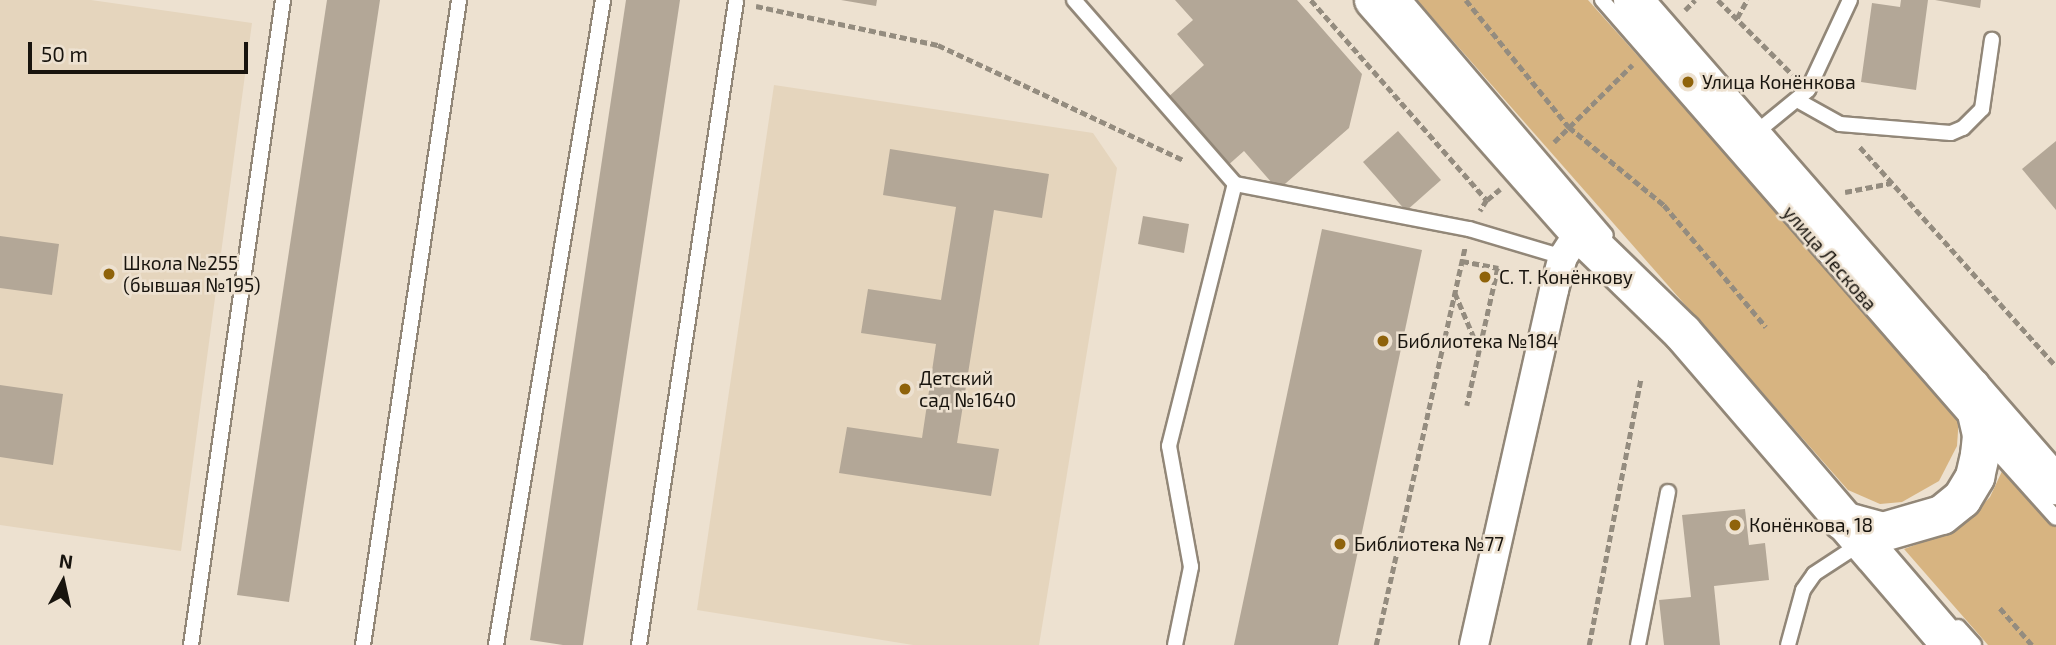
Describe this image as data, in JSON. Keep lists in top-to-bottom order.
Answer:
{
  "streets": {
    "main road": ["улица Лескова"]
  },
  "places": [
    "Улица Конёнкова",
    "Школа №255 (бывшая №195)",
    "С. Т. Конёнкову",
    "Библиотека №184",
    "Детский сад №1640",
    "Конёнкова, 18",
    "Библиотека №77"
  ],
  "scale_bar": "50 m",
  "north": "top"
}
